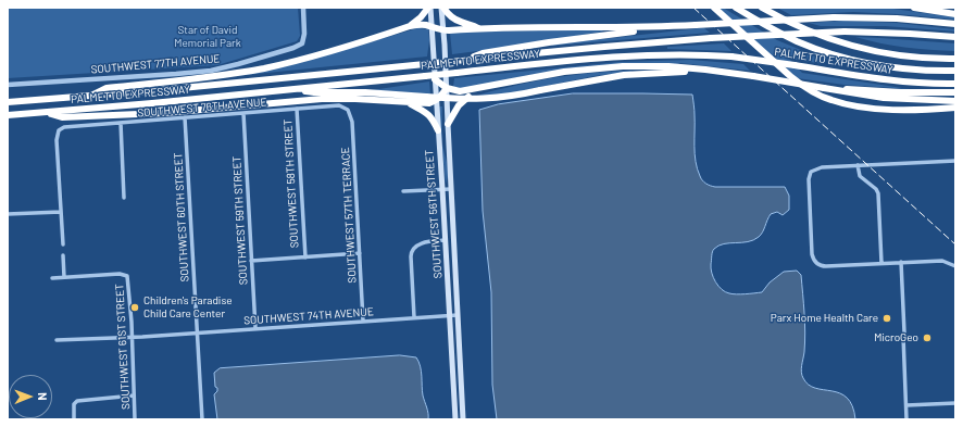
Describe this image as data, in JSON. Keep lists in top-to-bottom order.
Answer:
{
  "streets": {
    "highway": ["PALMETTO EXPRESSWAY"],
    "main road": ["SOUTHWEST 56TH STREET"],
    "street": [
      "SOUTHWEST 77TH AVENUE",
      "SOUTHWEST 76TH AVENUE",
      "SOUTHWEST 58TH STREET",
      "SOUTHWEST 57TH TERRACE",
      "SOUTHWEST 60TH STREET",
      "SOUTHWEST 59TH STREET",
      "SOUTHWEST 74TH AVENUE",
      "SOUTHWEST 61ST STREET"
    ]
  },
  "crossings": [
    ["SOUTHWEST 76TH AVENUE", "SOUTHWEST 58TH STREET"],
    ["SOUTHWEST 76TH AVENUE", "SOUTHWEST 57TH TERRACE"],
    ["SOUTHWEST 76TH AVENUE", "SOUTHWEST 60TH STREET"],
    ["SOUTHWEST 76TH AVENUE", "SOUTHWEST 59TH STREET"],
    ["SOUTHWEST 56TH STREET", "SOUTHWEST 74TH AVENUE"],
    ["SOUTHWEST 57TH TERRACE", "SOUTHWEST 74TH AVENUE"],
    ["SOUTHWEST 60TH STREET", "SOUTHWEST 74TH AVENUE"],
    ["SOUTHWEST 59TH STREET", "SOUTHWEST 74TH AVENUE"],
    ["SOUTHWEST 74TH AVENUE", "SOUTHWEST 61ST STREET"]
  ],
  "parks": ["Star of David Memorial Park"],
  "places": ["Children's Paradise Child Care Center", "Parx Home Health Care", "MicroGeo"],
  "north": "right"
}
